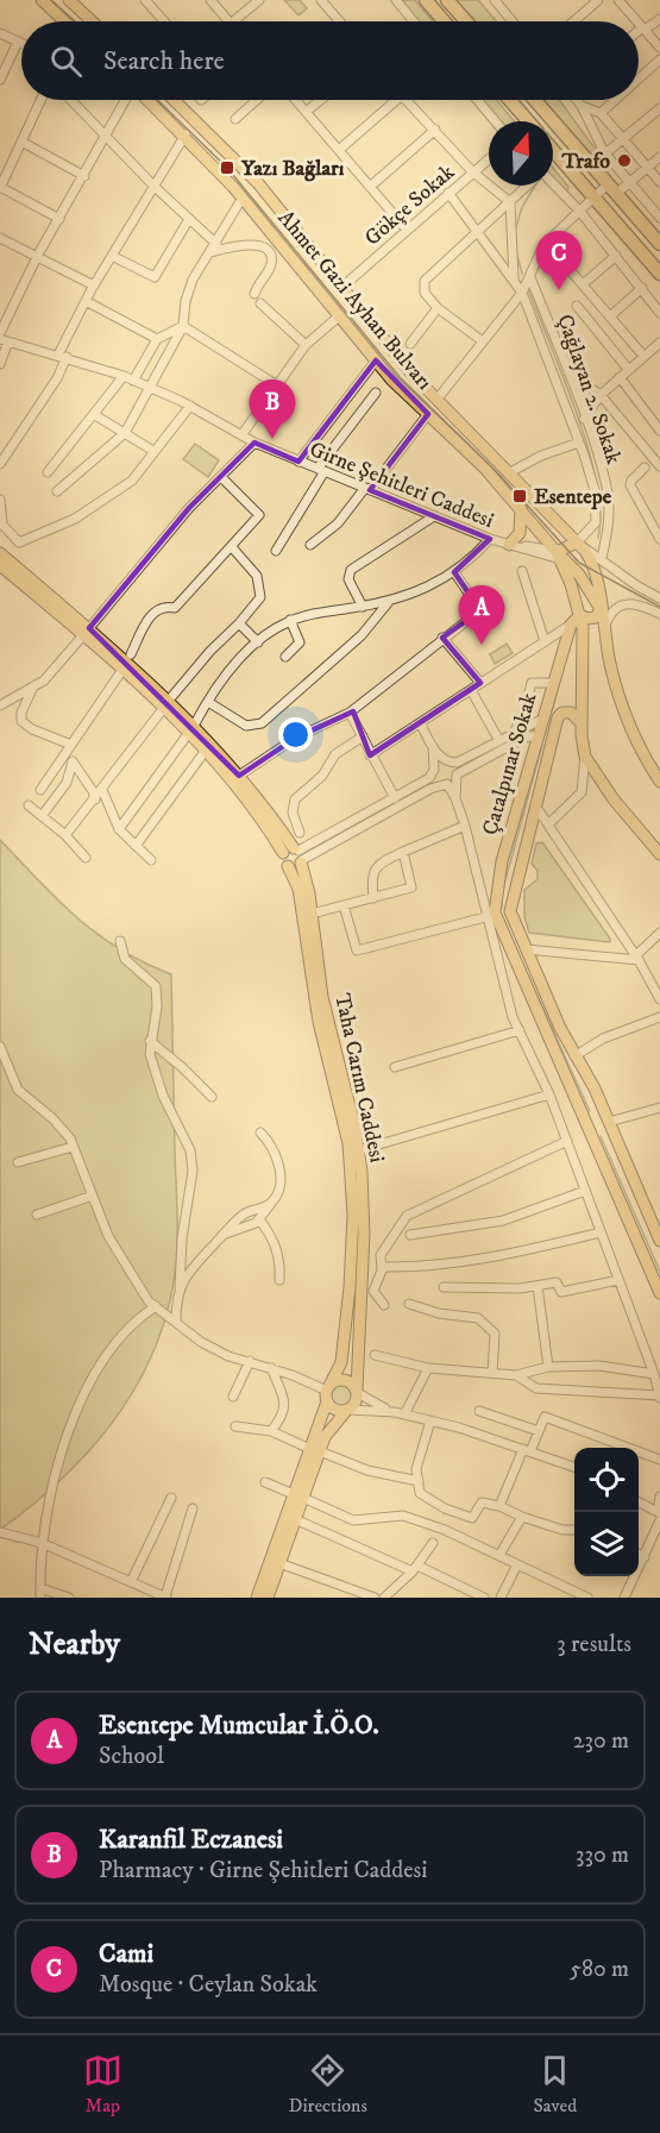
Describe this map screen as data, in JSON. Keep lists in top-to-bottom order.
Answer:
{
  "streets": {
    "main road": ["Ahmet Gazi Ayhan Bulvarı", "Çatalpınar Sokak", "Taha Carım Caddesi"],
    "street": ["Gökçe Sokak", "Çağlayan 2. Sokak", "Girne Şehitleri Caddesi"]
  },
  "crossings": [
    ["Gökçe Sokak", "Ahmet Gazi Ayhan Bulvarı"],
    ["Gökçe Sokak", "Çağlayan 2. Sokak"],
    ["Ahmet Gazi Ayhan Bulvarı", "Çağlayan 2. Sokak"],
    ["Ahmet Gazi Ayhan Bulvarı", "Girne Şehitleri Caddesi"],
    ["Ahmet Gazi Ayhan Bulvarı", "Çatalpınar Sokak"]
  ],
  "places": {
    "other": ["Trafo"],
    "transit": ["Yazı Bağları", "Esentepe"]
  },
  "north": "top",
  "page": {
    "search": "Search here",
    "pins": ["C", "B", "A"],
    "heading": ["Nearby", "3 results"],
    "list": [
      {
        "mark": "A",
        "name": "Esentepe Mumcular İ.Ö.O.",
        "note": "School",
        "value": "230 m"
      },
      {
        "mark": "B",
        "name": "Karanfil Eczanesi",
        "note": "Pharmacy · Girne Şehitleri Caddesi",
        "value": "330 m"
      },
      {
        "mark": "C",
        "name": "Cami",
        "note": "Mosque · Ceylan Sokak",
        "value": "580 m"
      }
    ],
    "nav": ["Map", "Directions", "Saved"]
  }
}
